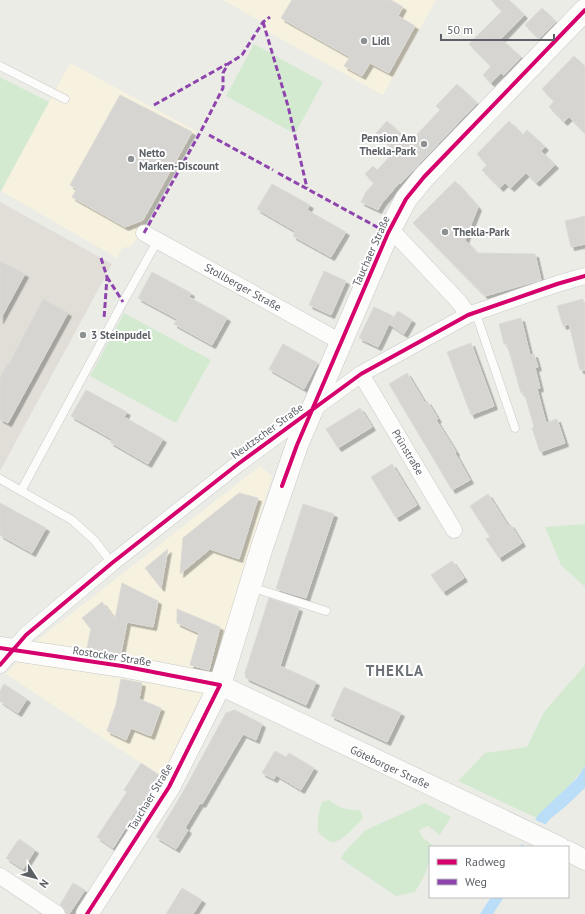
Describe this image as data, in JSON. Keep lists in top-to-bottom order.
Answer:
{
  "streets": {
    "main road": ["Tauchaer Straße", "Rostocker Straße"],
    "street": [
      "Stollberger Straße",
      "Neutzscher Straße",
      "Prünstraße",
      "Göteborger Straße"
    ]
  },
  "crossings": [
    ["Tauchaer Straße", "Stollberger Straße"],
    ["Tauchaer Straße", "Neutzscher Straße"],
    ["Tauchaer Straße", "Rostocker Straße"],
    ["Tauchaer Straße", "Göteborger Straße"],
    ["Neutzscher Straße", "Prünstraße"],
    ["Neutzscher Straße", "Rostocker Straße"],
    ["Rostocker Straße", "Göteborger Straße"]
  ],
  "districts": ["THEKLA"],
  "places": [
    "Lidl",
    "Pension Am Thekla-Park",
    "Netto Marken-Discount",
    "Thekla-Park",
    "3 Steinpudel"
  ],
  "legend": ["Radweg", "Weg"],
  "scale_bar": "50 m",
  "north": "bottom right"
}
